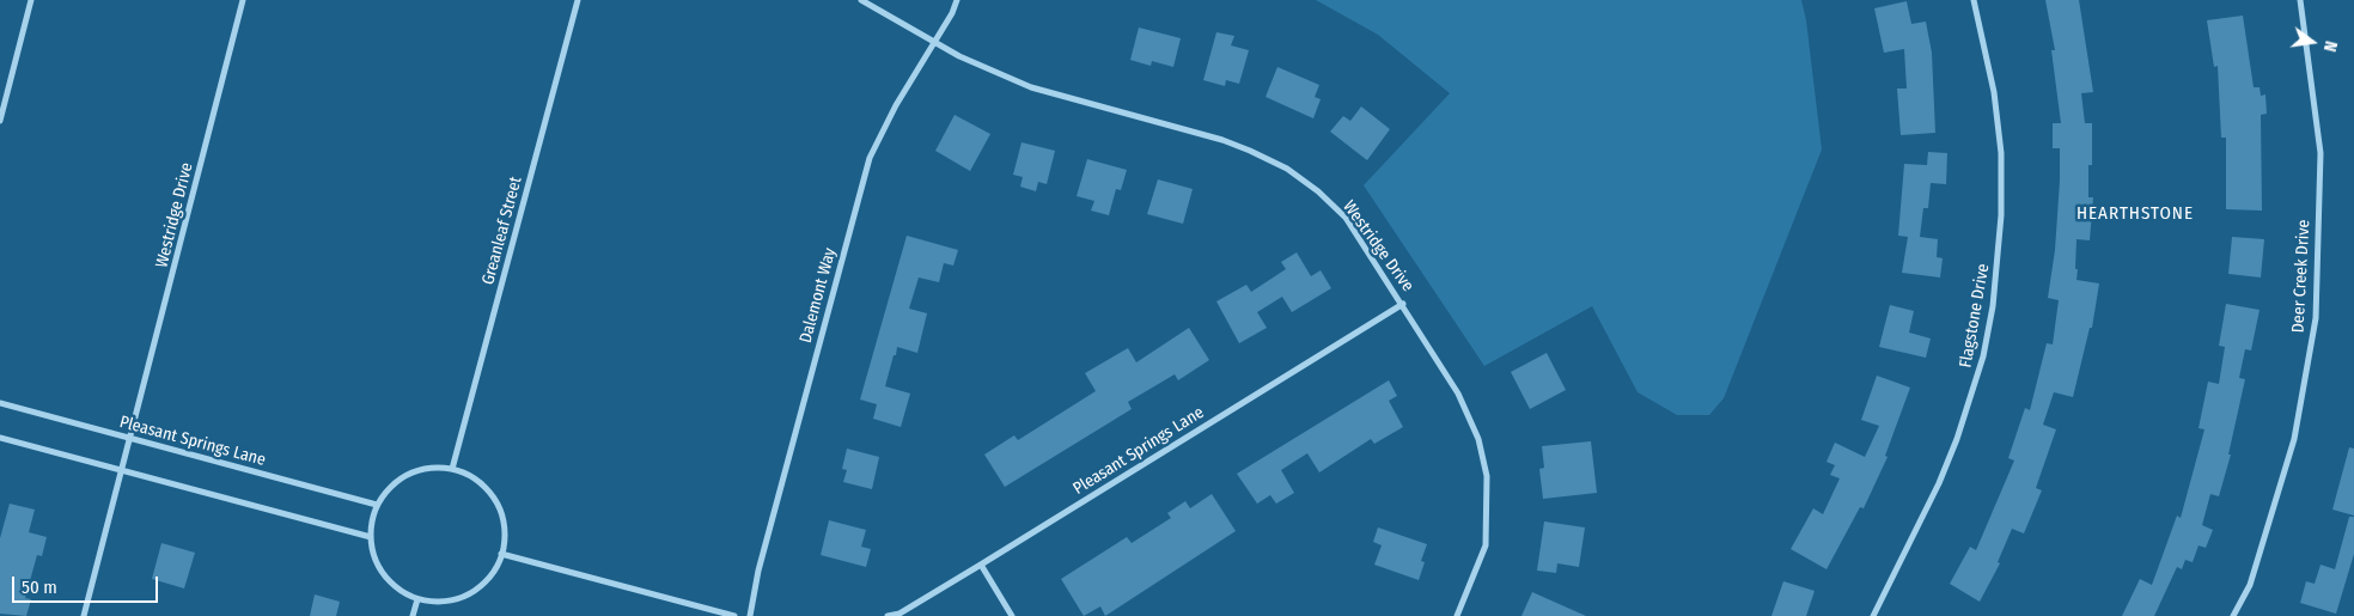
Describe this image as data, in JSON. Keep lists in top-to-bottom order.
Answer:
{
  "streets": {
    "street": [
      "Westridge Drive",
      "Greanleaf Street",
      "Deer Creek Drive",
      "Dalemont Way",
      "Flagstone Drive",
      "Pleasant Springs Lane"
    ]
  },
  "crossings": [
    ["Westridge Drive", "Dalemont Way"],
    ["Westridge Drive", "Pleasant Springs Lane"],
    ["Greanleaf Street", "Pleasant Springs Lane"]
  ],
  "districts": ["HEARTHSTONE"],
  "scale_bar": "50 m",
  "north": "right"
}
